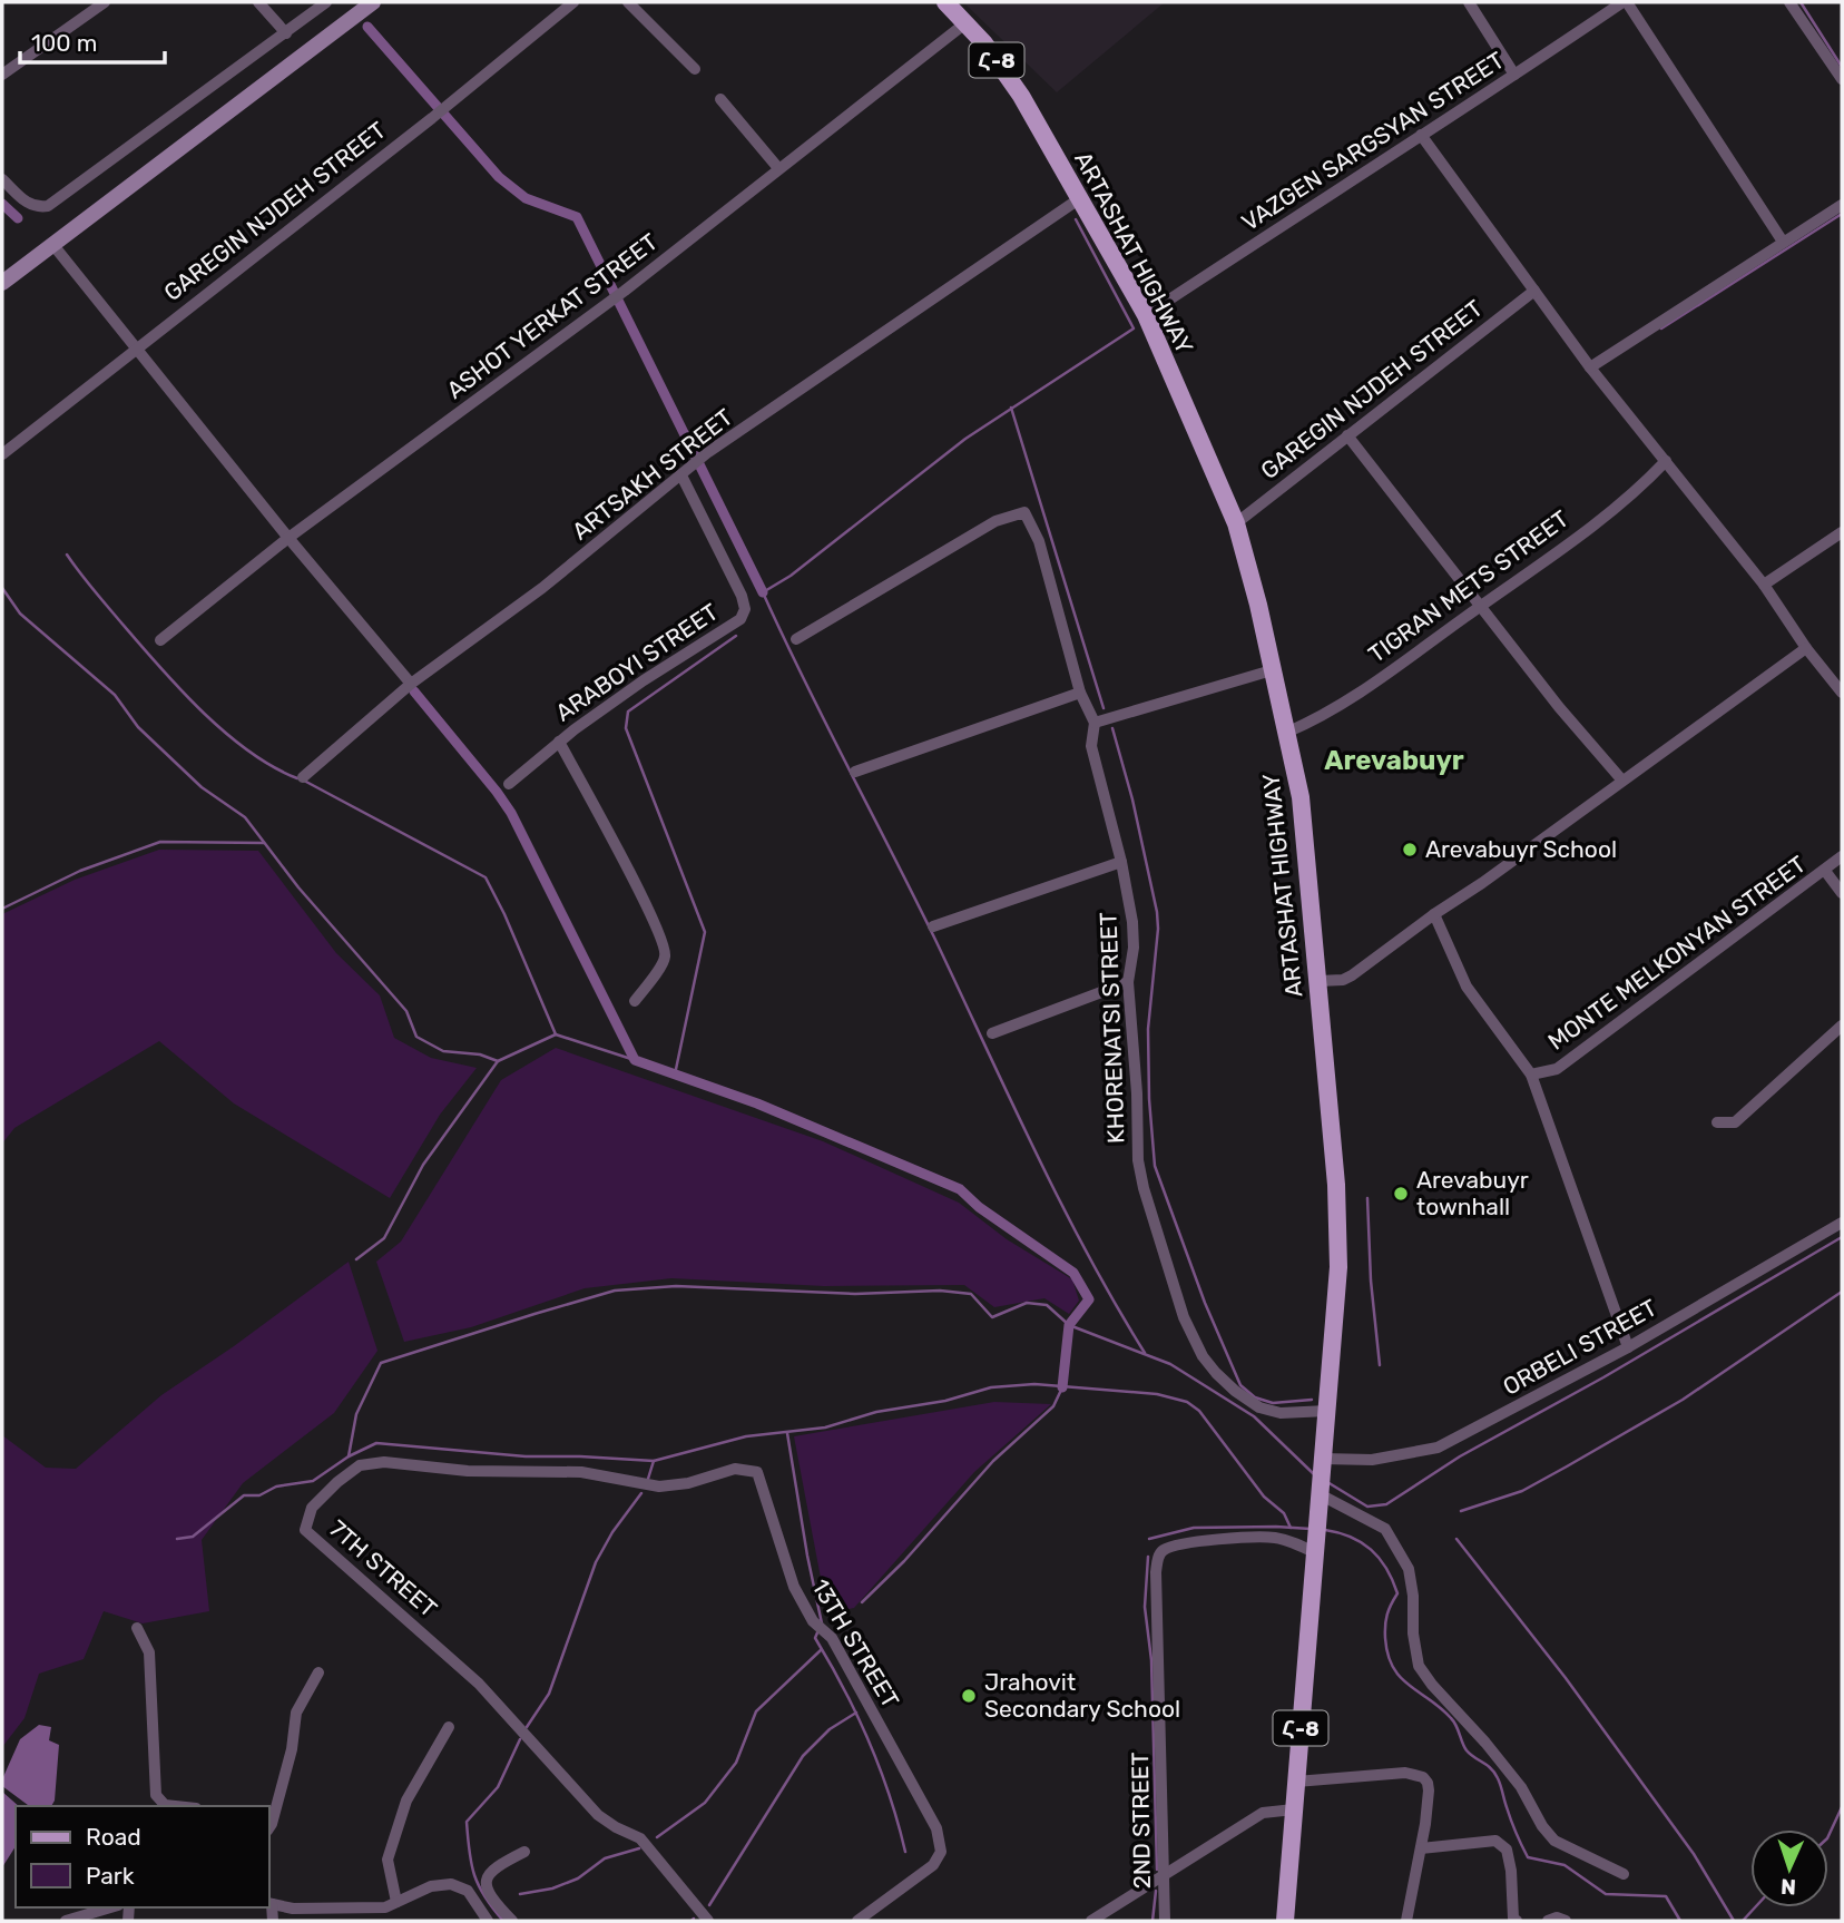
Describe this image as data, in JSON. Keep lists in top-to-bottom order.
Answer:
{
  "streets": {
    "main road": ["Հ-8", "ARTASHAT HIGHWAY"],
    "street": [
      "VAZGEN SARGSYAN STREET",
      "GAREGIN NJDEH STREET",
      "ASHOT YERKAT STREET",
      "ARTSAKH STREET",
      "TIGRAN METS STREET",
      "ARABOYI STREET",
      "MONTE MELKONYAN STREET",
      "KHORENATSI STREET",
      "ORBELI STREET",
      "7TH STREET",
      "13TH STREET",
      "2ND STREET"
    ]
  },
  "crossings": [
    ["Հ-8", "ARTASHAT HIGHWAY"],
    ["Հ-8", "ASHOT YERKAT STREET"],
    ["Հ-8", "ORBELI STREET"],
    ["Հ-8", "2ND STREET"],
    ["VAZGEN SARGSYAN STREET", "ARTASHAT HIGHWAY"],
    ["GAREGIN NJDEH STREET", "ARTASHAT HIGHWAY"],
    ["ARTASHAT HIGHWAY", "ASHOT YERKAT STREET"],
    ["ARTASHAT HIGHWAY", "ARTSAKH STREET"],
    ["ARTASHAT HIGHWAY", "TIGRAN METS STREET"],
    ["ARTASHAT HIGHWAY", "KHORENATSI STREET"],
    ["ARTASHAT HIGHWAY", "ORBELI STREET"],
    ["ARTSAKH STREET", "ARABOYI STREET"],
    ["7TH STREET", "13TH STREET"]
  ],
  "districts": ["Arevabuyr"],
  "places": ["Arevabuyr School", "Arevabuyr townhall", "Jrahovit Secondary School"],
  "legend": ["Road", "Park"],
  "scale_bar": "100 m",
  "north": "bottom"
}
